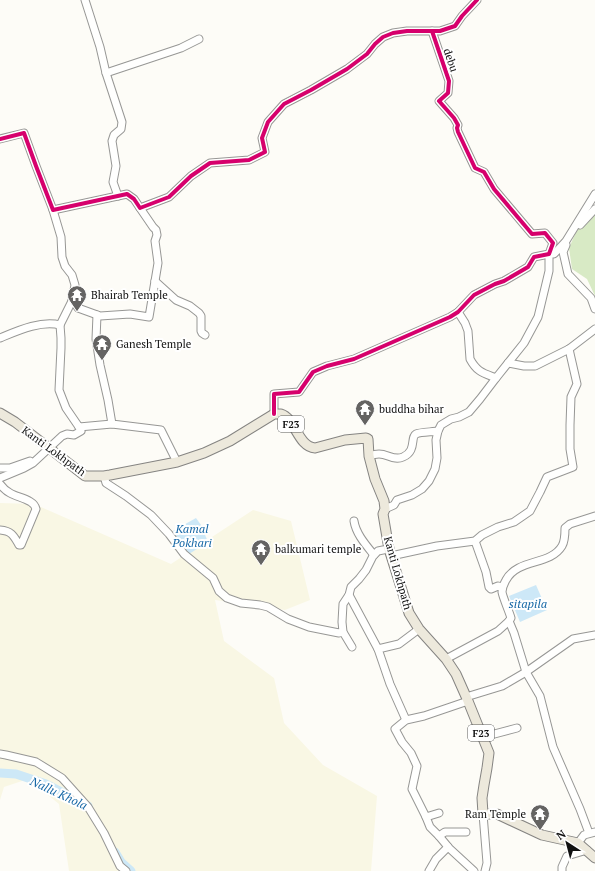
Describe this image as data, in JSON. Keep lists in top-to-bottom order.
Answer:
{
  "streets": {
    "main road": ["F23", "Kanti Lokhpath"],
    "street": ["debu"]
  },
  "water": ["Kamal Pokhari", "sitapila", "Nallu Khola"],
  "places": {
    "temple": [
      "Bhairab Temple",
      "Ganesh Temple",
      "buddha bihar",
      "balkumari temple",
      "Ram Temple"
    ]
  },
  "north": "top left"
}
